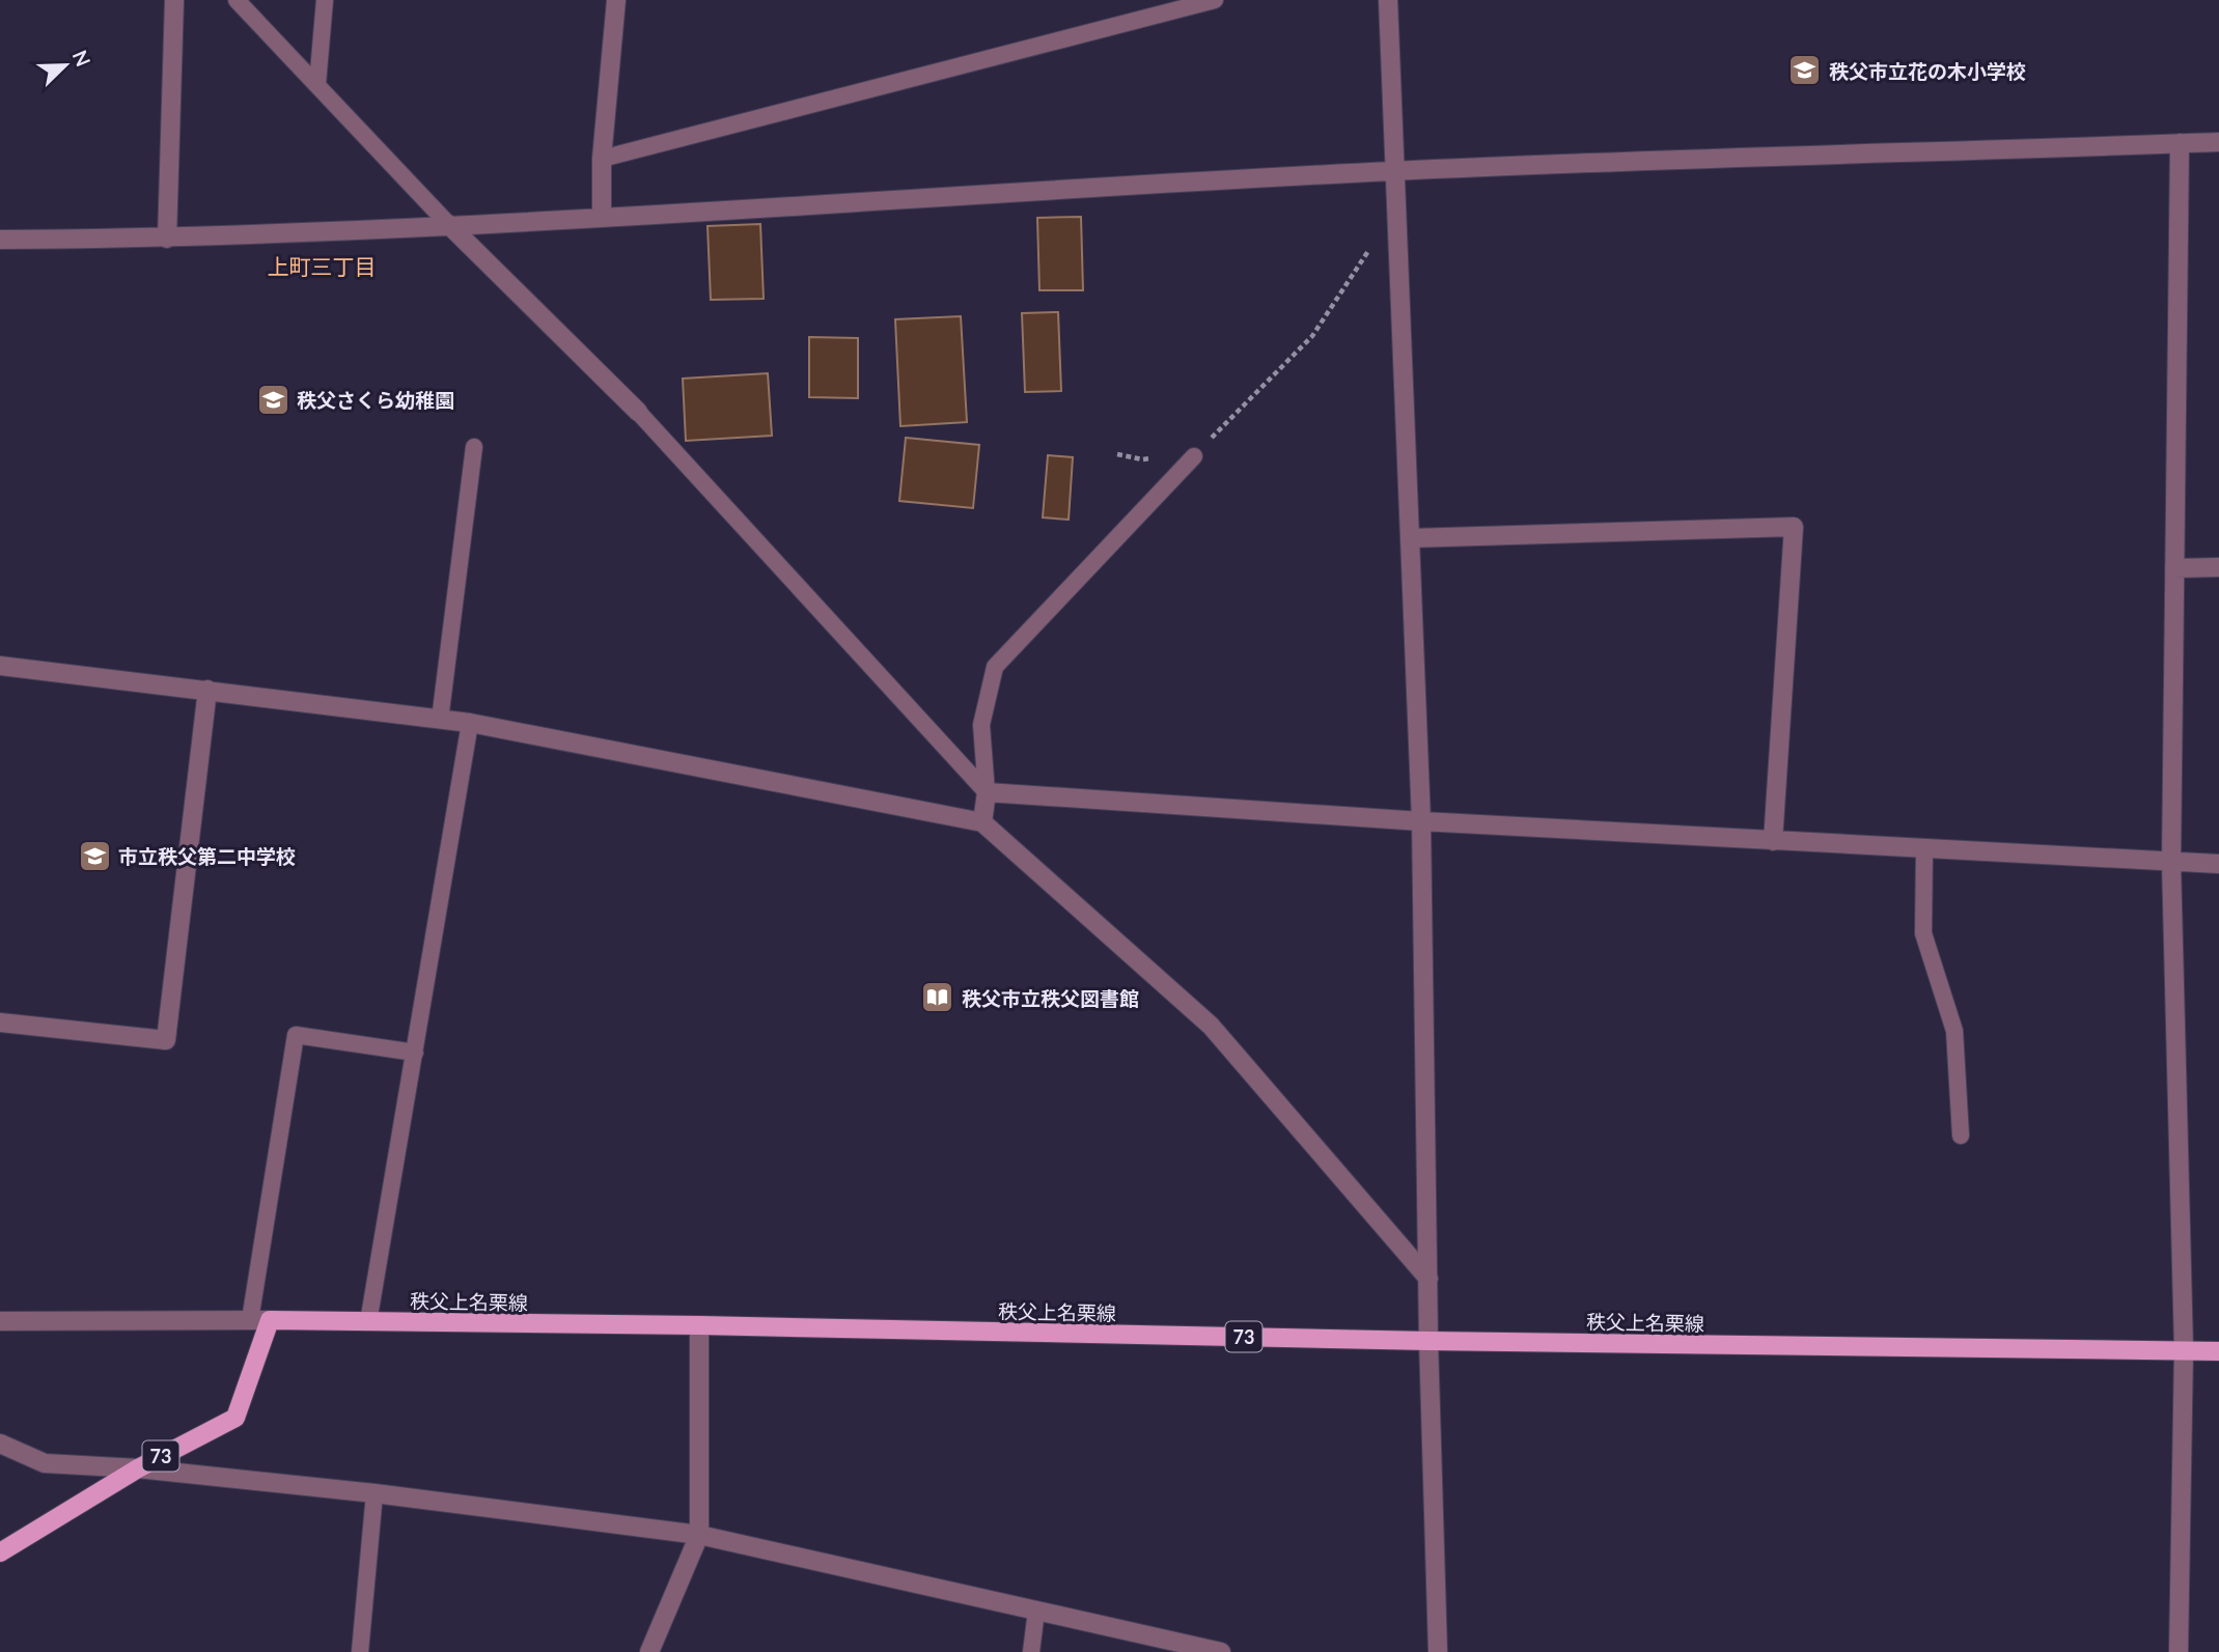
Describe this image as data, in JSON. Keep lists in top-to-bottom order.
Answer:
{
  "streets": {
    "main road": ["秩父上名栗線", "73"]
  },
  "crossings": [
    ["秩父上名栗線", "73"]
  ],
  "districts": ["上町三丁目"],
  "places": {
    "school or university": ["秩父市立花の木小学校", "秩父さくら幼稚園", "市立秩父第二中学校"],
    "library": ["秩父市立秩父図書館"]
  },
  "north": "top right"
}
